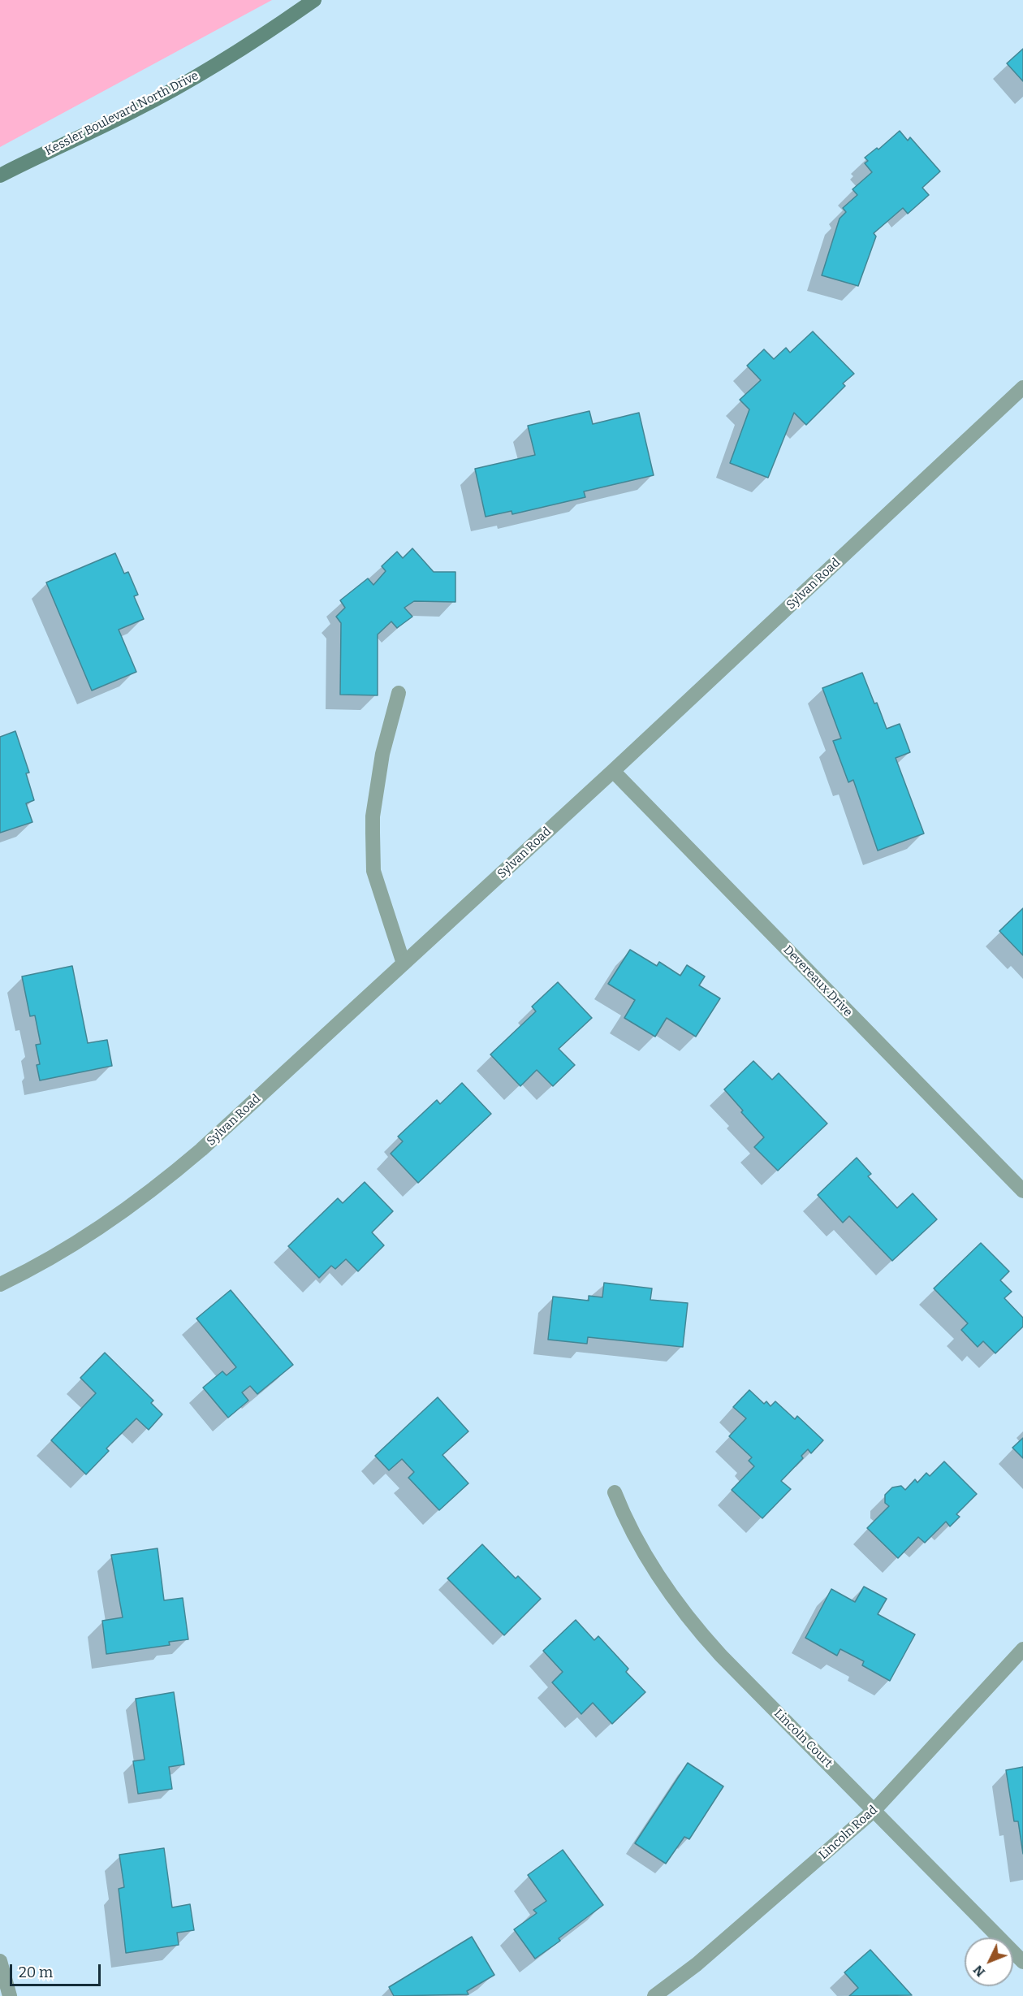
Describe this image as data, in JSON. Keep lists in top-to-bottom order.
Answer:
{
  "streets": {
    "main road": ["Kessler Boulevard North Drive"],
    "street": [
      "Sylvan Road",
      "Devereaux Drive",
      "Lincoln Court",
      "Lincoln Road"
    ]
  },
  "crossings": [
    ["Sylvan Road", "Devereaux Drive"],
    ["Lincoln Court", "Lincoln Road"]
  ],
  "scale_bar": "20 m",
  "north": "bottom left"
}
